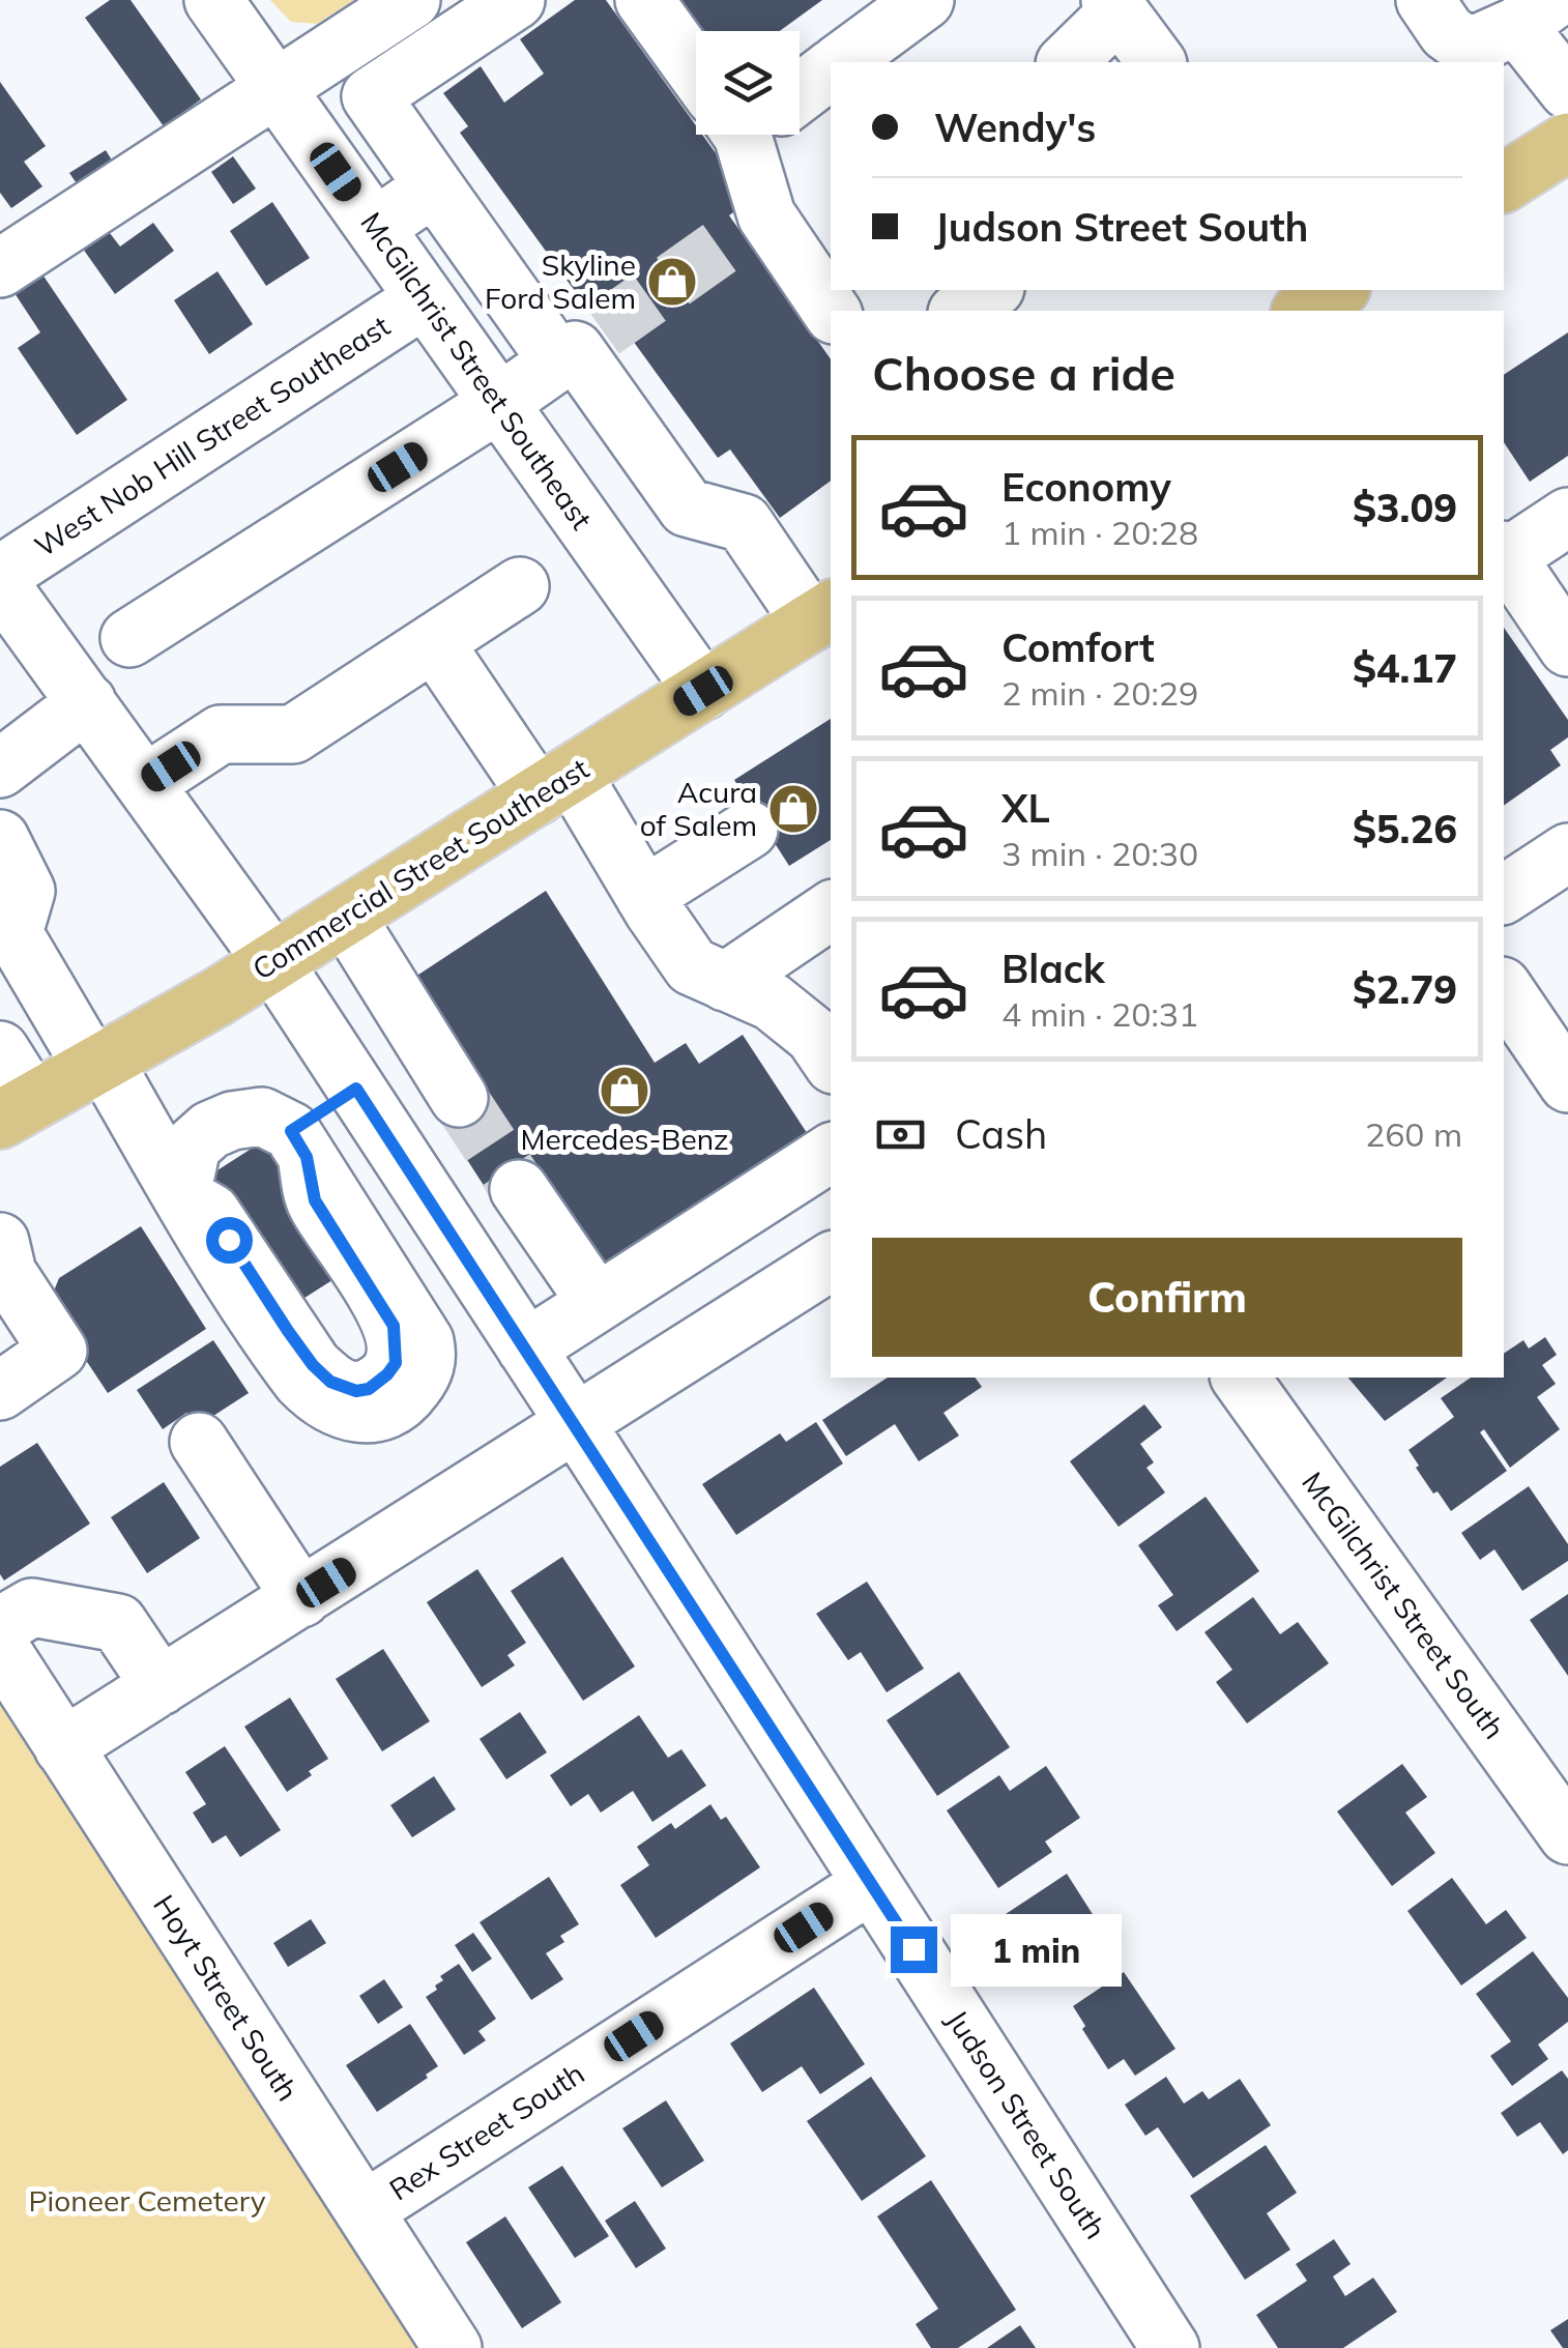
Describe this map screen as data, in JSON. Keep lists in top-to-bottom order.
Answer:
{
  "streets": {
    "main road": ["Commercial Street Southeast"],
    "street": [
      "McGilchrist Street Southeast",
      "West Nob Hill Street Southeast",
      "McGilchrist Street South",
      "Hoyt Street South",
      "Judson Street South",
      "Rex Street South"
    ]
  },
  "crossings": [
    ["McGilchrist Street Southeast", "West Nob Hill Street Southeast"],
    ["McGilchrist Street Southeast", "Commercial Street Southeast"],
    ["Commercial Street Southeast", "Judson Street South"],
    ["Hoyt Street South", "Rex Street South"],
    ["Judson Street South", "Rex Street South"]
  ],
  "parks": ["Pioneer Cemetery"],
  "places": {
    "shop": ["Skyline Ford Salem", "Acura of Salem", "Mercedes-Benz"]
  },
  "page": {
    "banner": ["Wendy's", "Judson Street South"],
    "heading": "Choose a ride",
    "list": [
      {
        "name": "Economy",
        "note": "1 min · 20:28",
        "value": "$3.09"
      },
      {
        "name": "Comfort",
        "note": "2 min · 20:29",
        "value": "$4.17"
      },
      {
        "name": "XL",
        "note": "3 min · 20:30",
        "value": "$5.26"
      },
      {
        "name": "Black",
        "note": "4 min · 20:31",
        "value": "$2.79"
      }
    ],
    "pay": ["Cash", "260 m"],
    "buttons": "Confirm",
    "bubble": "1 min"
  }
}
